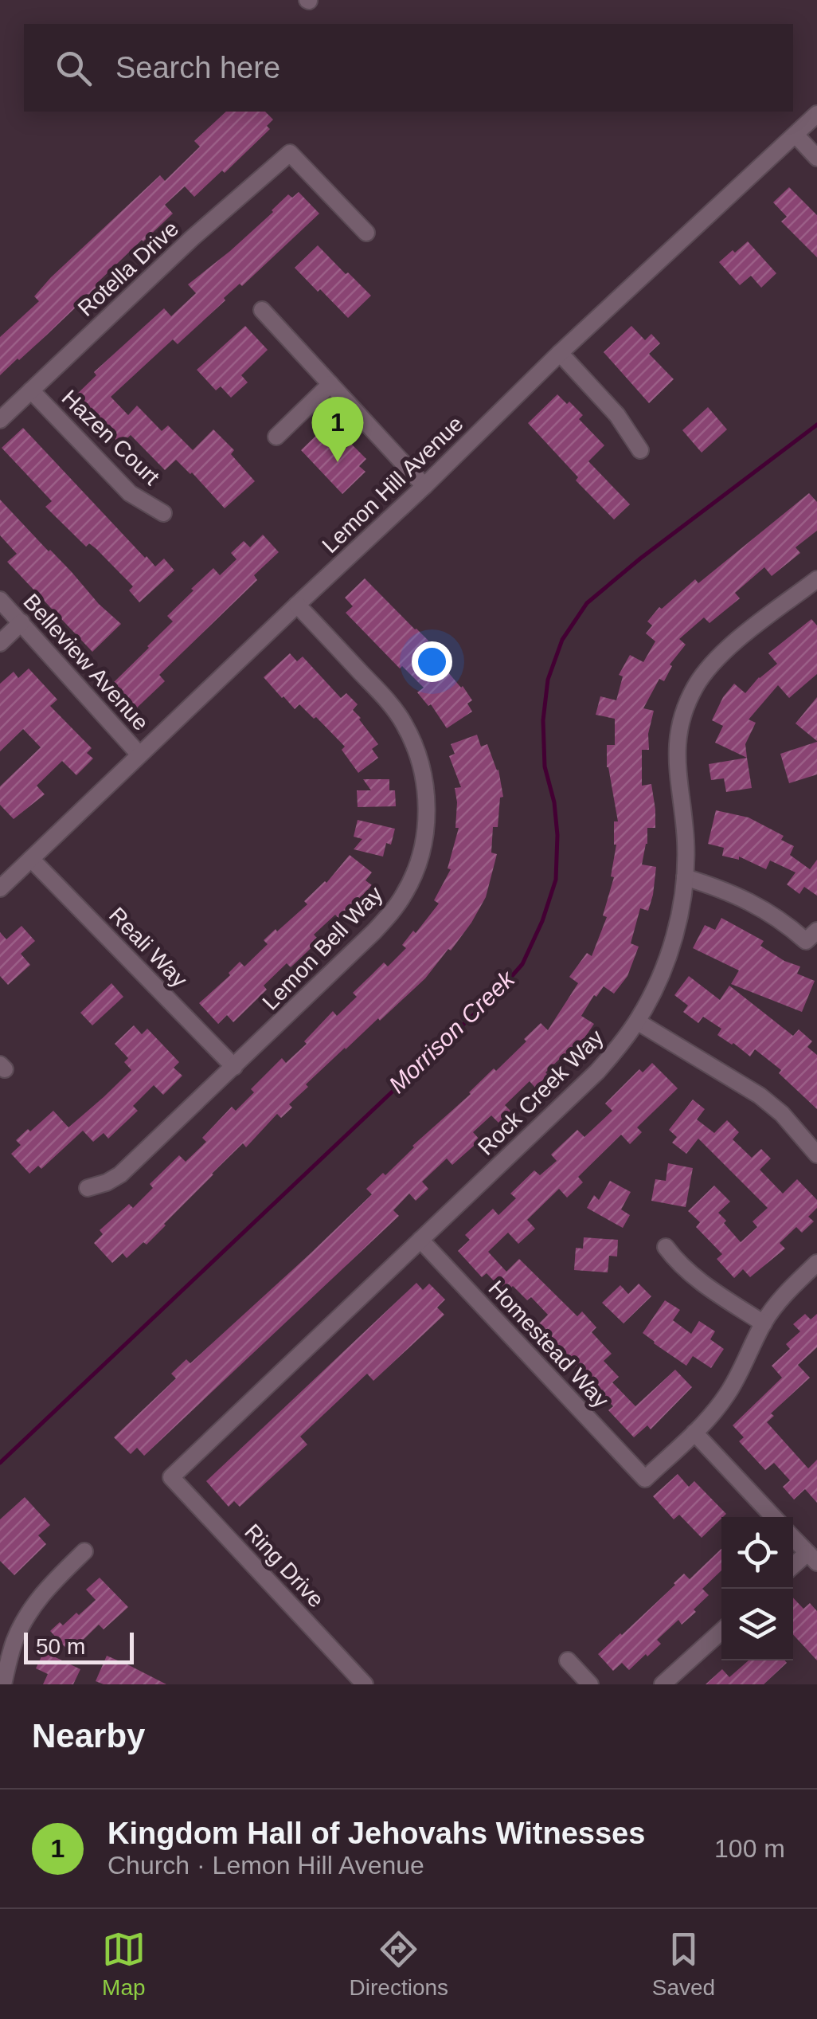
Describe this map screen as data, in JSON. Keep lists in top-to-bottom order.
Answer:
{
  "streets": {
    "street": [
      "Rotella Drive",
      "Hazen Court",
      "Lemon Hill Avenue",
      "Belleview Avenue",
      "Reali Way",
      "Lemon Bell Way",
      "Rock Creek Way",
      "Homestead Way",
      "Ring Drive"
    ]
  },
  "crossings": [
    ["Rotella Drive", "Hazen Court"],
    ["Lemon Hill Avenue", "Belleview Avenue"],
    ["Lemon Hill Avenue", "Reali Way"],
    ["Lemon Hill Avenue", "Lemon Bell Way"],
    ["Reali Way", "Lemon Bell Way"],
    ["Rock Creek Way", "Homestead Way"],
    ["Rock Creek Way", "Ring Drive"]
  ],
  "water": ["Morrison Creek"],
  "scale_bar": "50 m",
  "page": {
    "search": "Search here",
    "pins": "1",
    "scale": "50 m",
    "heading": "Nearby",
    "list": [
      {
        "mark": "1",
        "name": "Kingdom Hall of Jehovahs Witnesses",
        "note": "Church · Lemon Hill Avenue",
        "value": "100 m"
      }
    ],
    "nav": ["Map", "Directions", "Saved"]
  }
}
